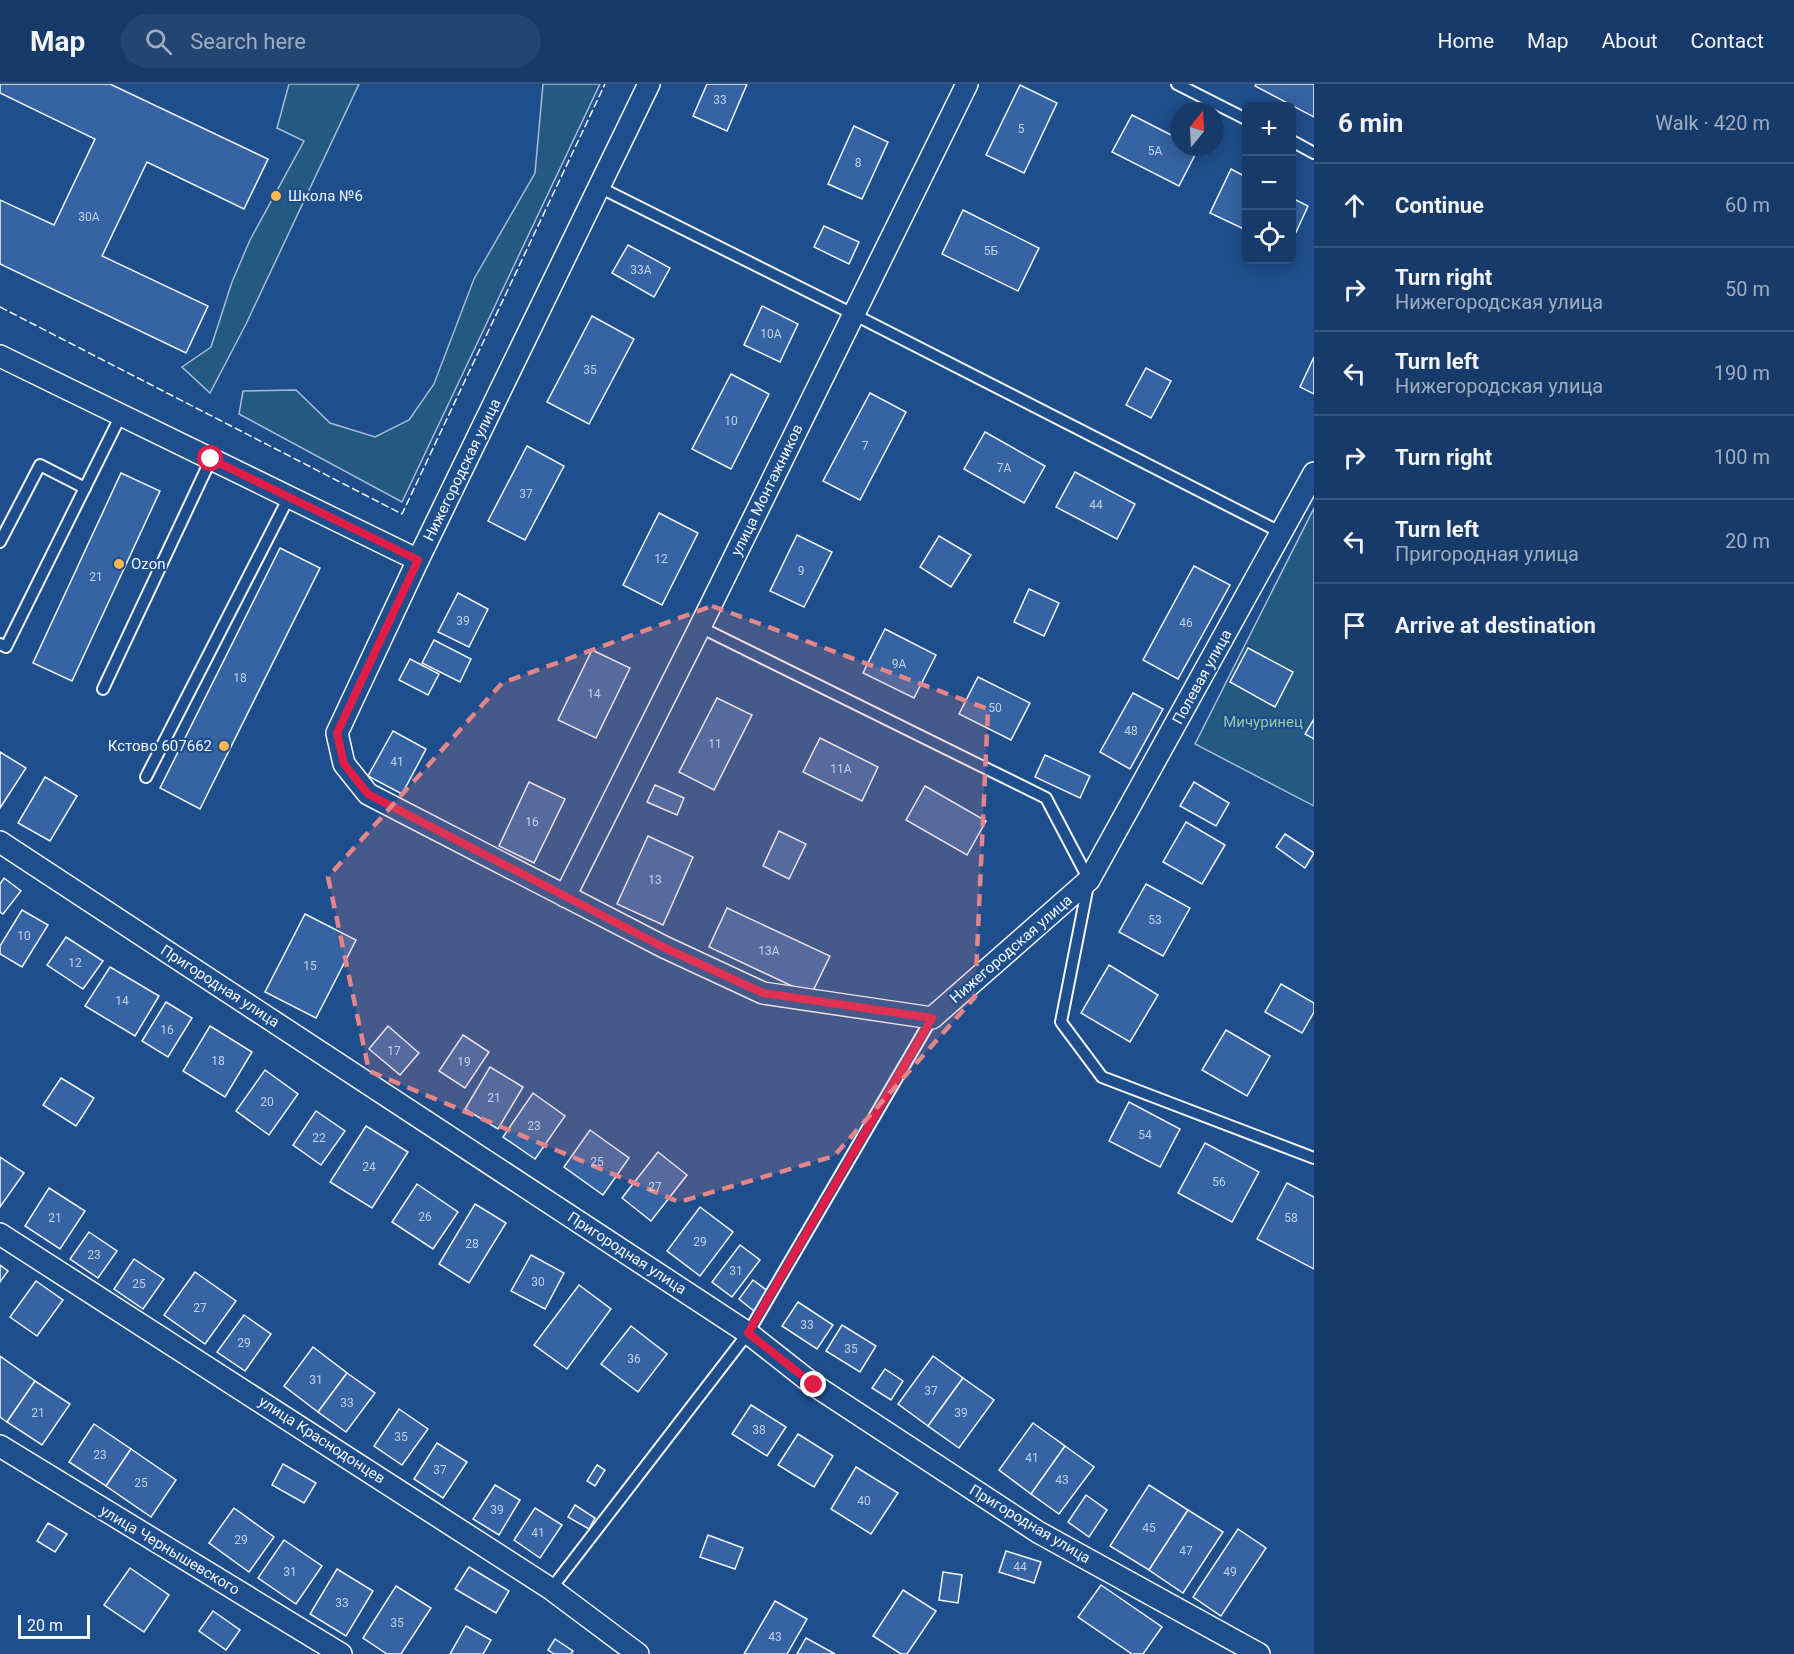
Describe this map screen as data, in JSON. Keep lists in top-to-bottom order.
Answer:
{
  "streets": {
    "street": [
      "Нижегородская улица",
      "улица Монтажников",
      "Полевая улица",
      "Пригородная улица",
      "улица Краснодонцев",
      "улица Чернышевского"
    ]
  },
  "crossings": [
    ["Нижегородская улица", "улица Монтажников"],
    ["Нижегородская улица", "Полевая улица"]
  ],
  "parks": ["Мичуринец"],
  "places": ["Школа №6", "Ozon", "Кстово 607662"],
  "house_numbers": [
    "33",
    "5",
    "5А",
    "8",
    "30А",
    "5Б",
    "33А",
    "10А",
    "35",
    "10",
    "7",
    "7А",
    "37",
    "44",
    "12",
    "9",
    "21",
    "39",
    "46",
    "9А",
    "18",
    "14",
    "50",
    "48",
    "11",
    "41",
    "11А",
    "16",
    "13",
    "53",
    "10",
    "13А",
    "12",
    "15",
    "14",
    "16",
    "17",
    "18",
    "19",
    "21",
    "20",
    "23",
    "54",
    "22",
    "25",
    "24",
    "56",
    "27",
    "26",
    "21",
    "58",
    "29",
    "28",
    "23",
    "31",
    "30",
    "25",
    "27",
    "33",
    "29",
    "35",
    "36",
    "31",
    "37",
    "33",
    "21",
    "39",
    "38",
    "35",
    "23",
    "41",
    "37",
    "43",
    "25",
    "40",
    "39",
    "45",
    "41",
    "29",
    "47",
    "44",
    "31",
    "49",
    "33",
    "35",
    "43"
  ],
  "scale_bar": "20 m",
  "north": "top",
  "page": {
    "header": "Map",
    "search": "Search here",
    "nav": [
      "Home",
      "Map",
      "About",
      "Contact"
    ],
    "heading": ["6 min", "Walk · 420 m"],
    "map_buttons": ["+", "−"],
    "list": [
      ["Continue", "60 m"],
      ["Turn right", "Нижегородская улица", "50 m"],
      ["Turn left", "Нижегородская улица", "190 m"],
      ["Turn right", "100 m"],
      ["Turn left", "Пригородная улица", "20 m"],
      "Arrive at destination"
    ],
    "scale": "20 m"
  }
}
